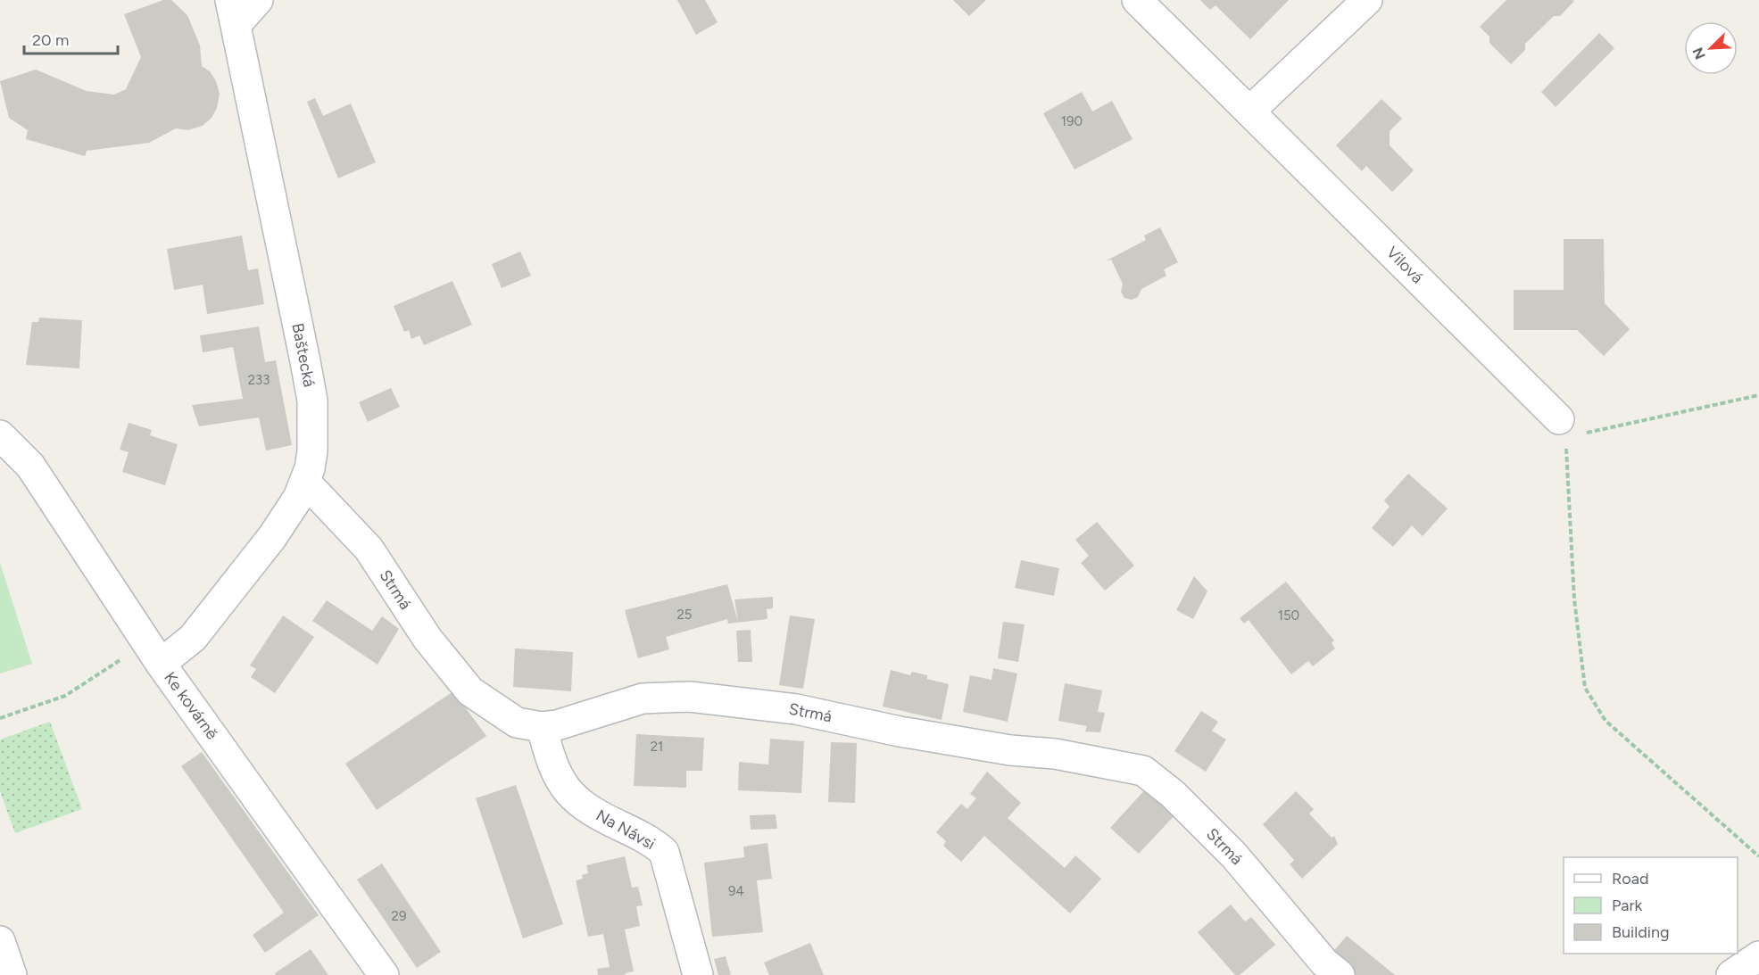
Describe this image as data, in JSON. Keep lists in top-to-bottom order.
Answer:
{
  "streets": {
    "street": [
      "Vilová",
      "Baštecká",
      "Strmá",
      "Ke kovárně",
      "Na Návsi"
    ]
  },
  "crossings": [
    ["Baštecká", "Strmá"],
    ["Baštecká", "Ke kovárně"],
    ["Strmá", "Na Návsi"]
  ],
  "house_numbers": [
    "190",
    "233",
    "25",
    "150",
    "21",
    "94",
    "29"
  ],
  "legend": ["Road", "Park", "Building"],
  "scale_bar": "20 m",
  "north": "bottom left"
}
